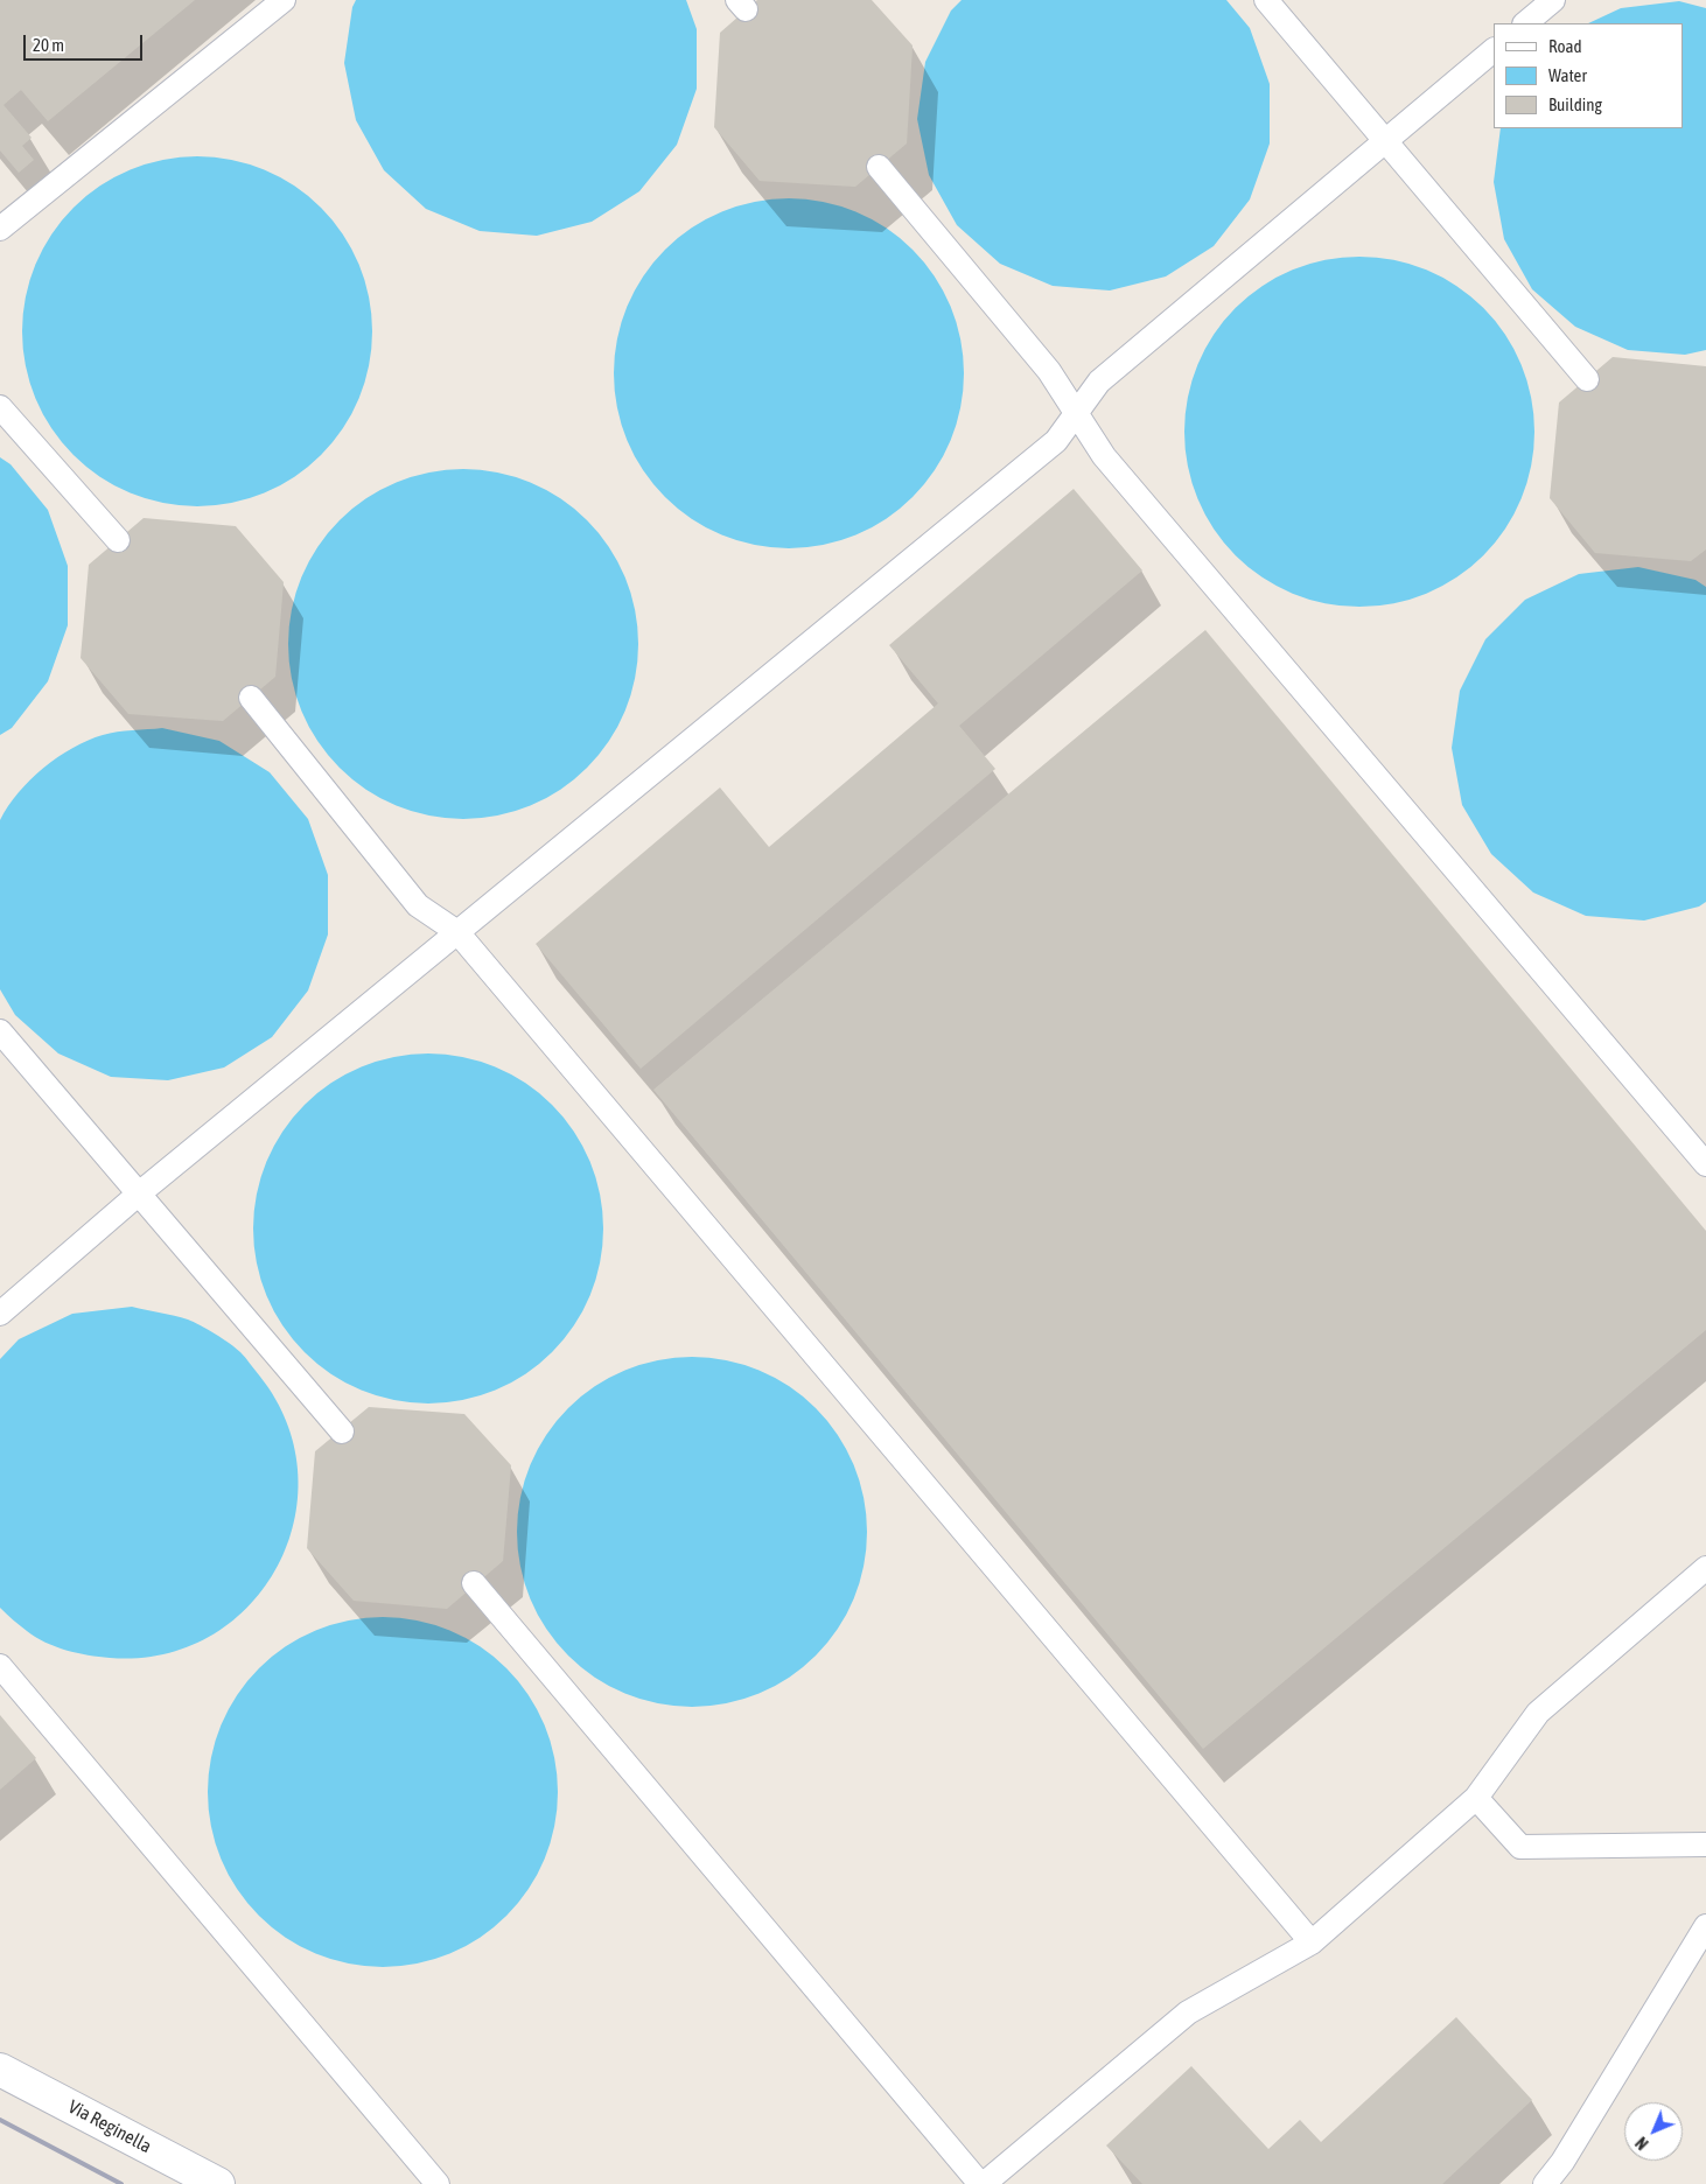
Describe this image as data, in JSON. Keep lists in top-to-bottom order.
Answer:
{
  "streets": {
    "street": ["Via Reginella"]
  },
  "legend": ["Road", "Water", "Building"],
  "scale_bar": "20 m",
  "north": "bottom left"
}
